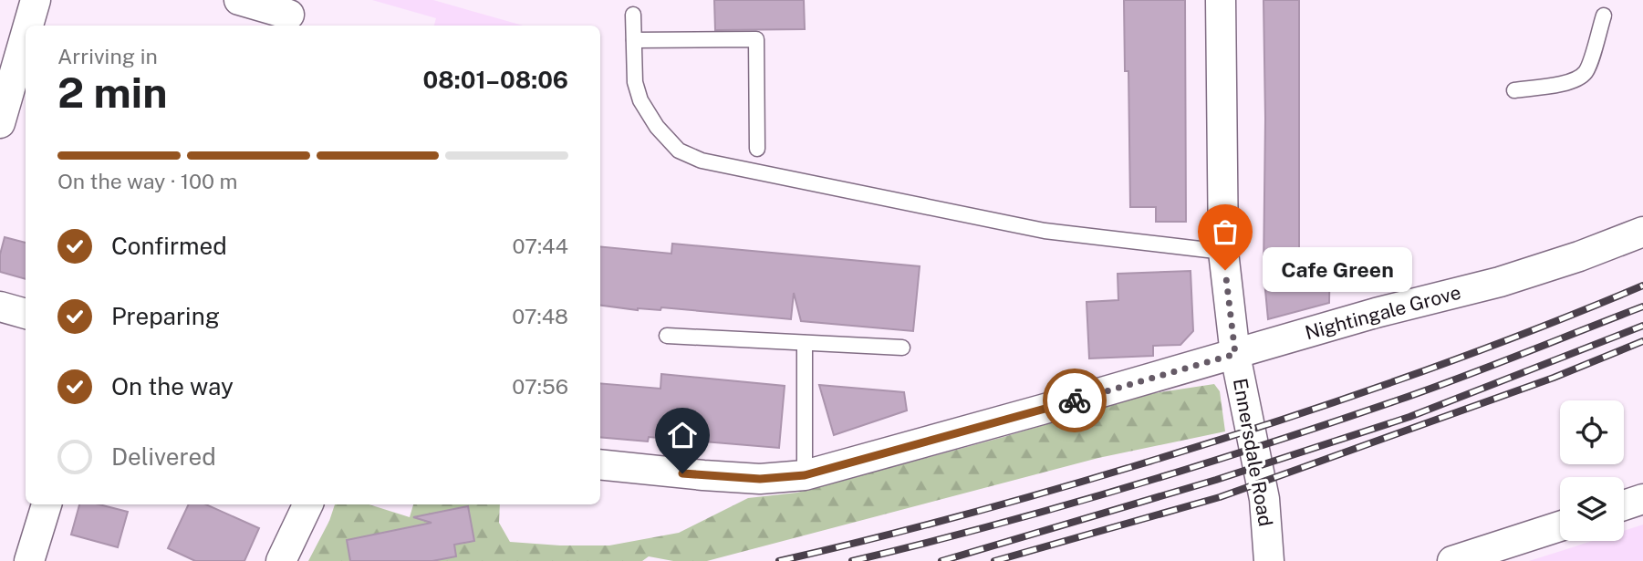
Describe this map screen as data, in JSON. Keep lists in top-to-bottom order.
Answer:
{
  "streets": {
    "street": ["Nightingale Grove", "Ennersdale Road"]
  },
  "crossings": [
    ["Nightingale Grove", "Ennersdale Road"]
  ],
  "places": ["Cafe Green"],
  "page": {
    "heading": ["2 min", "Arriving in", "08:01–08:06"],
    "bar": "On the way · 100 m",
    "list": [
      ["Confirmed", "07:44"],
      ["Preparing", "07:48"],
      ["On the way", "07:56"],
      "Delivered"
    ],
    "bubble": "Cafe Green"
  }
}
